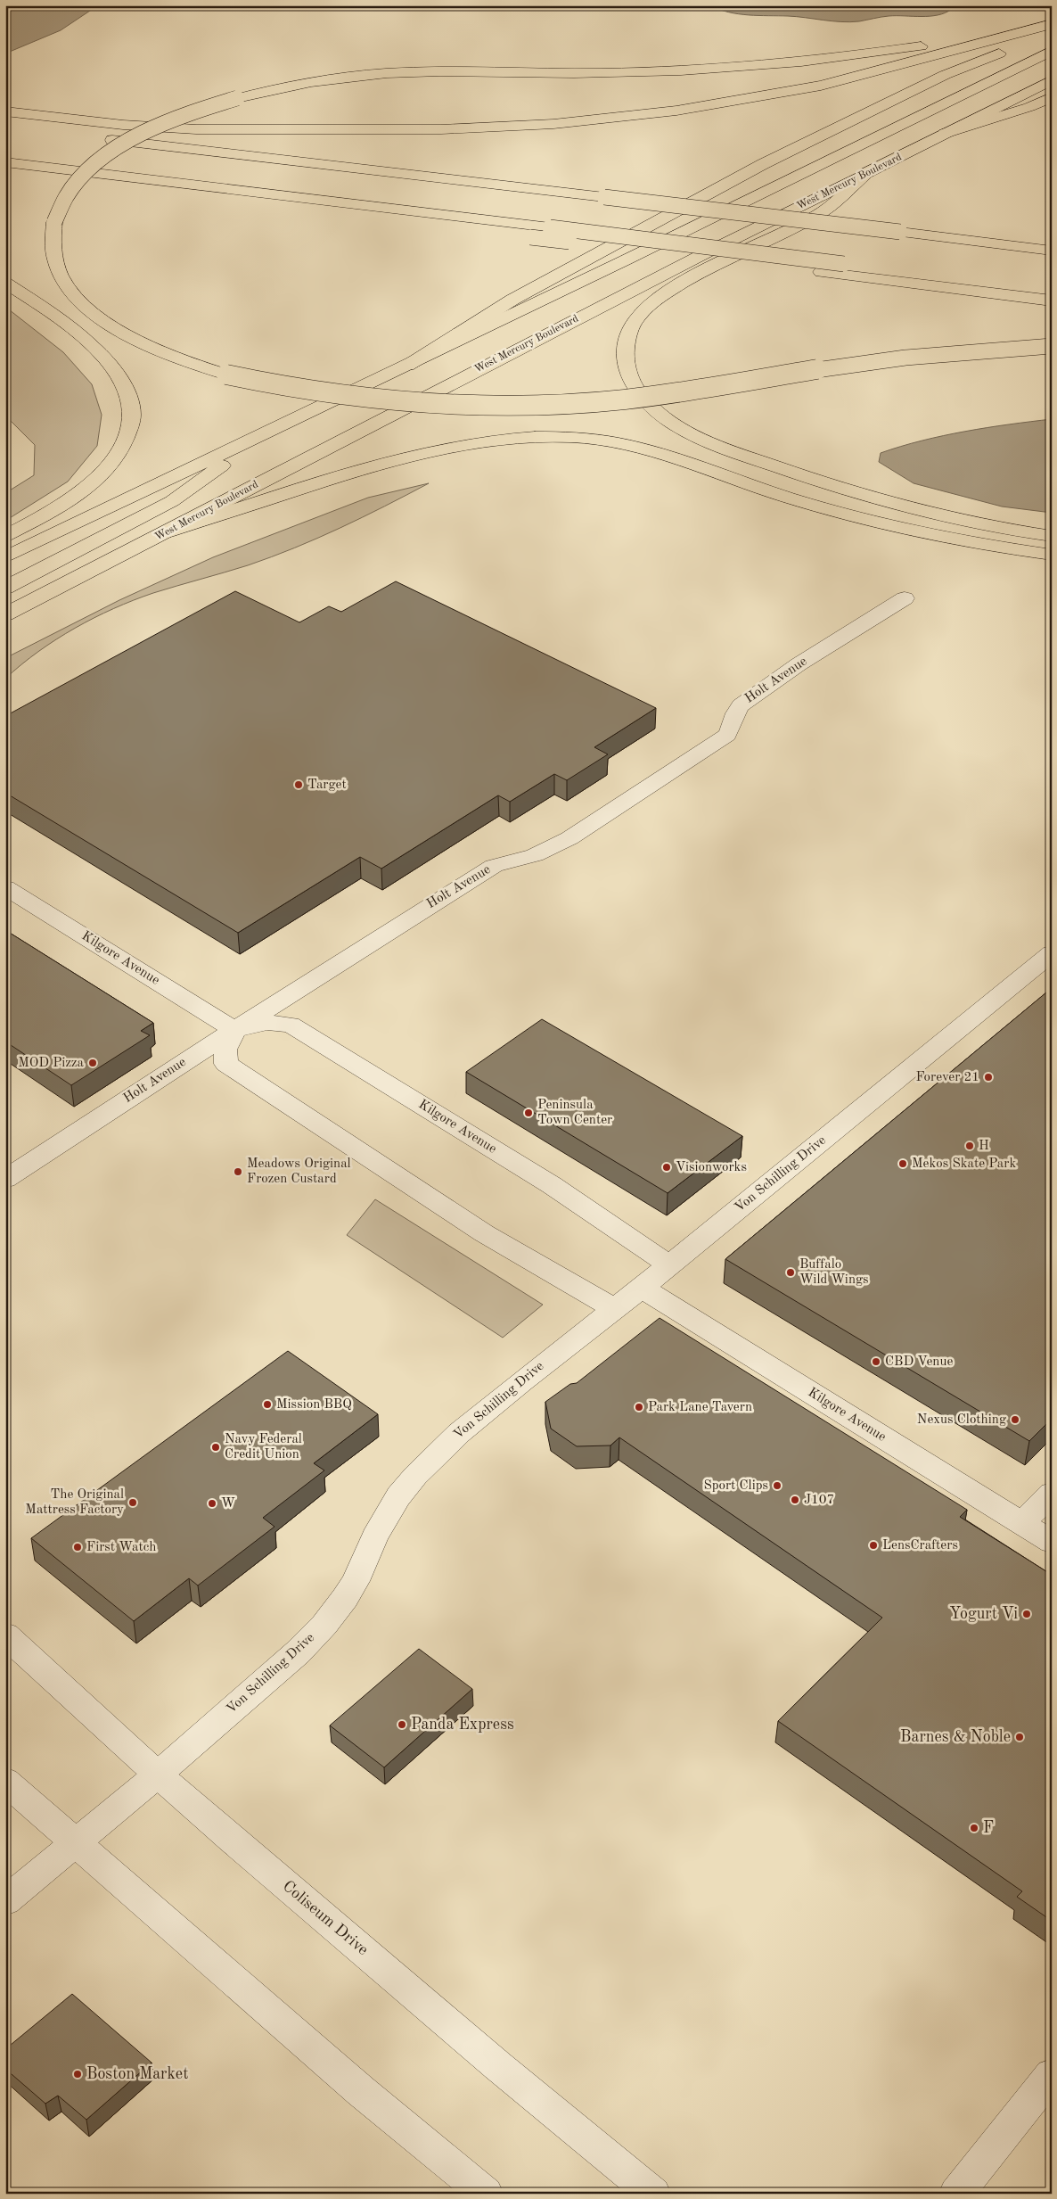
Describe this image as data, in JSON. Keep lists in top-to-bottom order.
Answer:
{
  "streets": {
    "main road": ["West Mercury Boulevard"],
    "street": [
      "Holt Avenue",
      "Kilgore Avenue",
      "Von Schilling Drive",
      "Coliseum Drive"
    ]
  },
  "crossings": [
    ["Holt Avenue", "Kilgore Avenue"],
    ["Kilgore Avenue", "Von Schilling Drive"],
    ["Von Schilling Drive", "Coliseum Drive"]
  ],
  "places": [
    "Target",
    "MOD Pizza",
    "Forever 21",
    "Peninsula Town Center",
    "H",
    "Mekos Skate Park",
    "Visionworks",
    "Meadows Original Frozen Custard",
    "Buffalo Wild Wings",
    "CBD Venue",
    "Mission BBQ",
    "Park Lane Tavern",
    "Nexus Clothing",
    "Navy Federal Credit Union",
    "Sport Clips",
    "J107",
    "The Original Mattress Factory",
    "W",
    "LensCrafters",
    "First Watch",
    "Yogurt Vi",
    "Panda Express",
    "Barnes & Noble",
    "F",
    "Boston Market"
  ]
}
